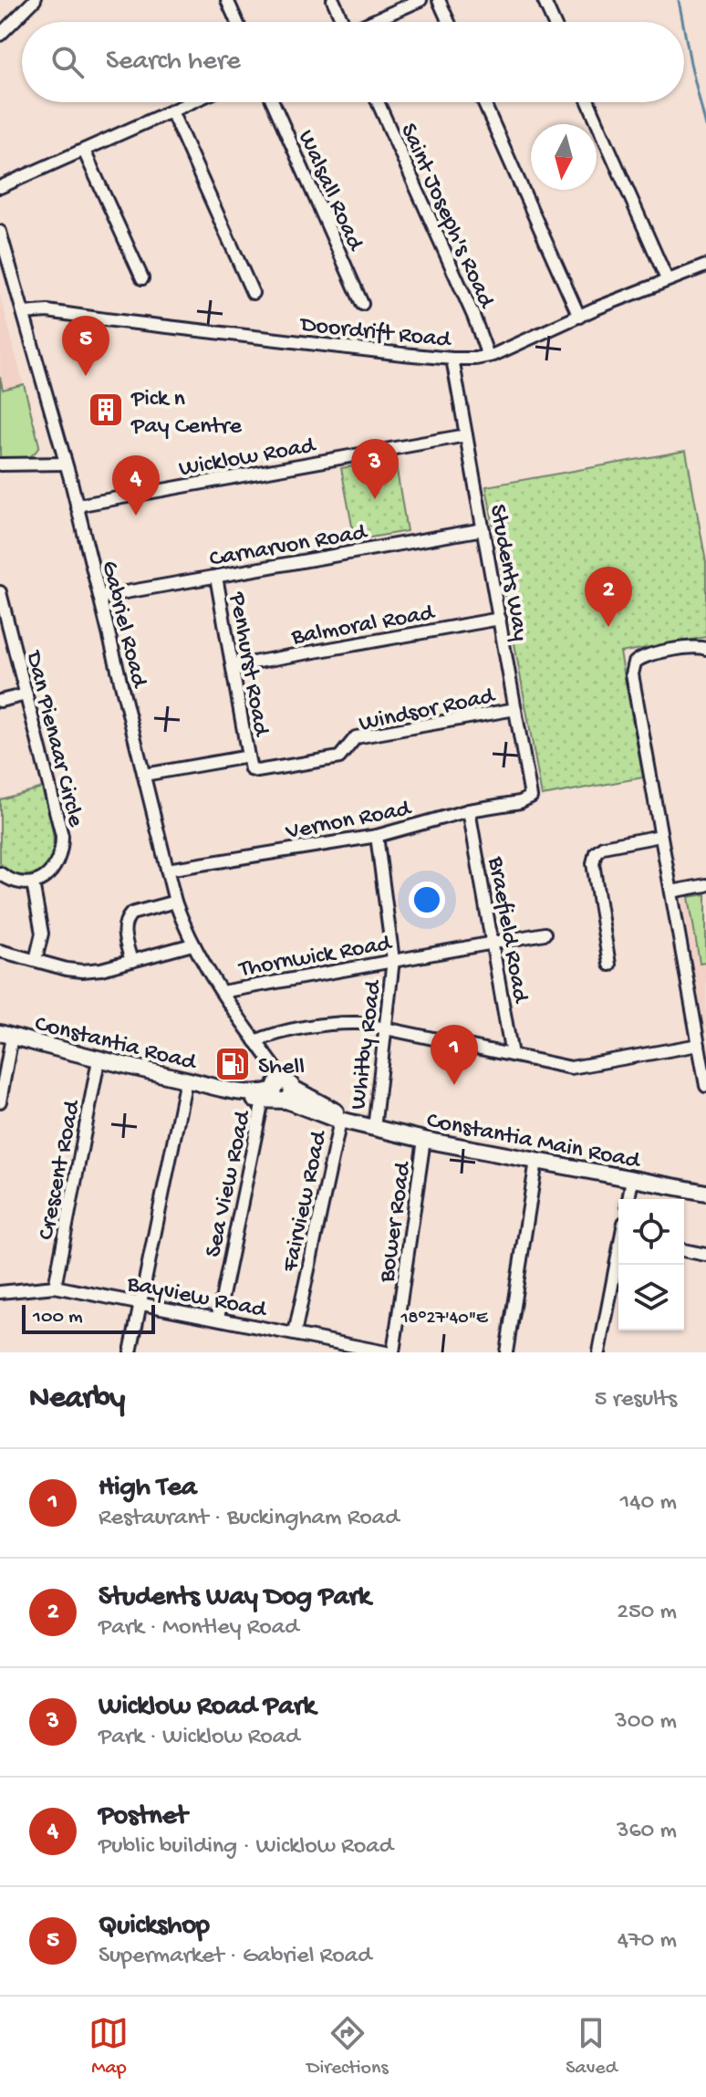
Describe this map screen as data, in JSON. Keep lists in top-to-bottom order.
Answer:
{
  "streets": {
    "main road": ["Constantia Road", "Constantia Main Road"],
    "street": [
      "Walsall Road",
      "Saint Joseph's Road",
      "Doordrift Road",
      "Wicklow Road",
      "Carnarvon Road",
      "Students Way",
      "Balmoral Road",
      "Gabriel Road",
      "Penhurst Road",
      "Windsor Road",
      "Dan Pienaar Circle",
      "Vernon Road",
      "Braefield Road",
      "Thornwick Road",
      "Whitby Road",
      "Crescent Road",
      "Sea View Road",
      "Fairview Road",
      "Bower Road",
      "Bayview Road"
    ]
  },
  "crossings": [
    ["Saint Joseph's Road", "Doordrift Road"],
    ["Doordrift Road", "Students Way"],
    ["Doordrift Road", "Gabriel Road"],
    ["Wicklow Road", "Students Way"],
    ["Wicklow Road", "Gabriel Road"],
    ["Carnarvon Road", "Students Way"],
    ["Carnarvon Road", "Gabriel Road"],
    ["Carnarvon Road", "Penhurst Road"],
    ["Students Way", "Balmoral Road"],
    ["Students Way", "Windsor Road"],
    ["Students Way", "Vernon Road"],
    ["Balmoral Road", "Penhurst Road"],
    ["Gabriel Road", "Vernon Road"],
    ["Gabriel Road", "Thornwick Road"],
    ["Gabriel Road", "Constantia Road"],
    ["Gabriel Road", "Constantia Main Road"],
    ["Gabriel Road", "Sea View Road"],
    ["Penhurst Road", "Windsor Road"],
    ["Vernon Road", "Braefield Road"],
    ["Vernon Road", "Whitby Road"],
    ["Braefield Road", "Thornwick Road"],
    ["Thornwick Road", "Whitby Road"],
    ["Constantia Road", "Constantia Main Road"],
    ["Constantia Road", "Crescent Road"],
    ["Constantia Road", "Sea View Road"],
    ["Whitby Road", "Constantia Main Road"],
    ["Constantia Main Road", "Sea View Road"],
    ["Constantia Main Road", "Fairview Road"],
    ["Constantia Main Road", "Bower Road"],
    ["Crescent Road", "Bayview Road"],
    ["Sea View Road", "Bayview Road"],
    ["Fairview Road", "Bayview Road"]
  ],
  "places": {
    "building": ["Pick n Pay Centre"],
    "fuel station": ["Shell"]
  },
  "scale_bar": "100 m",
  "north": "bottom",
  "page": {
    "search": "Search here",
    "pins": [
      "5",
      "3",
      "4",
      "2",
      "1"
    ],
    "scale": "100 m",
    "heading": ["Nearby", "5 results"],
    "list": [
      {
        "mark": "1",
        "name": "High Tea",
        "note": "Restaurant · Buckingham Road",
        "value": "140 m"
      },
      {
        "mark": "2",
        "name": "Students Way Dog Park",
        "note": "Park · Montley Road",
        "value": "250 m"
      },
      {
        "mark": "3",
        "name": "Wicklow Road Park",
        "note": "Park · Wicklow Road",
        "value": "300 m"
      },
      {
        "mark": "4",
        "name": "Postnet",
        "note": "Public building · Wicklow Road",
        "value": "360 m"
      },
      {
        "mark": "5",
        "name": "Quickshop",
        "note": "Supermarket · Gabriel Road",
        "value": "470 m"
      }
    ],
    "nav": ["Map", "Directions", "Saved"]
  },
  "coordinates": ["18°27'40\"E"]
}
